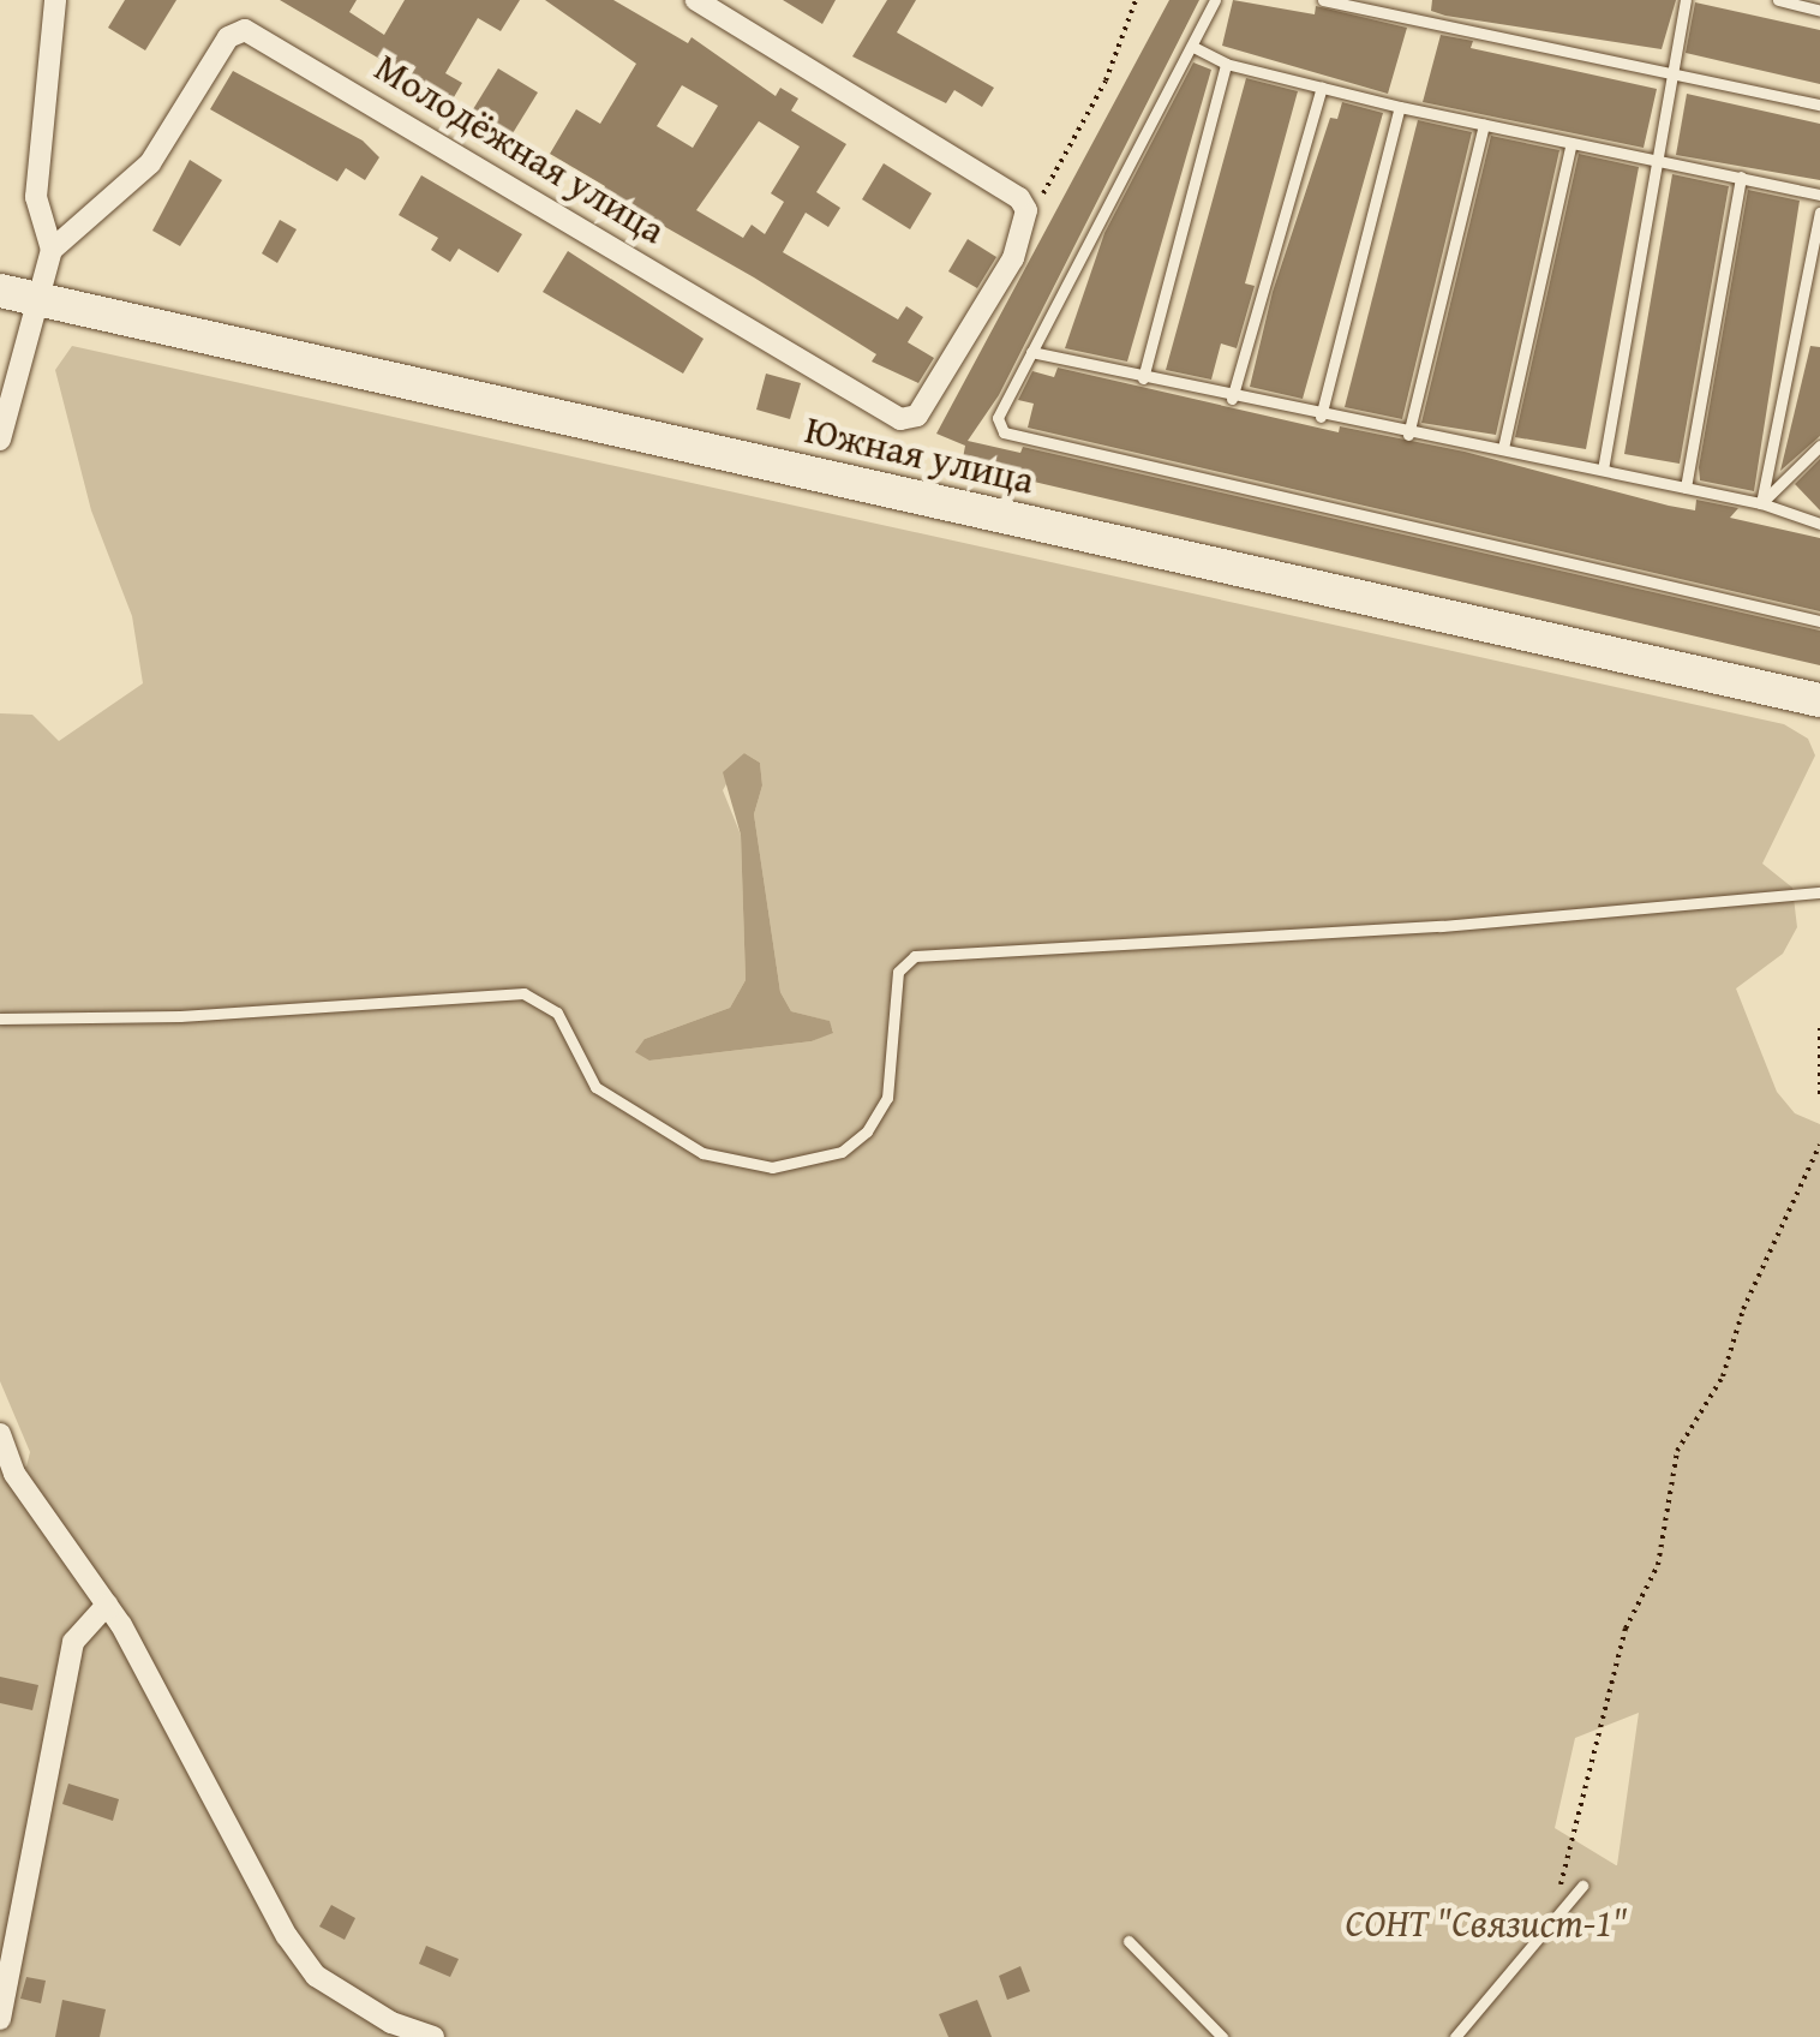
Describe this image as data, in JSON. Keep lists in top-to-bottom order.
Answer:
{
  "streets": {
    "main road": ["Южная улица"],
    "street": ["Молодёжная улица"]
  },
  "parks": ["СОНТ \"Связист-1\""]
}
